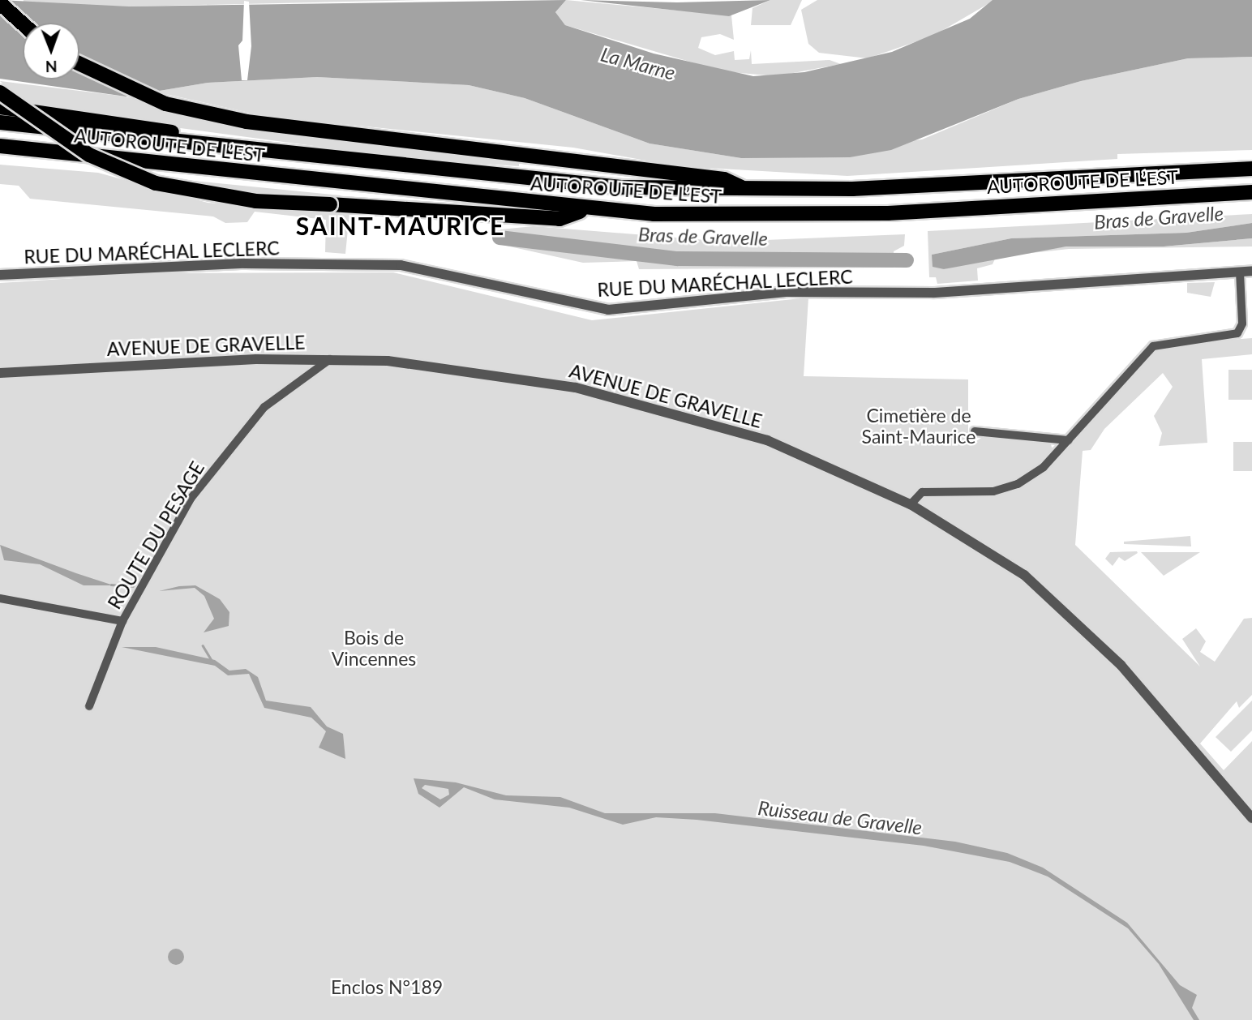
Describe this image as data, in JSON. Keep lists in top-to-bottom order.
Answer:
{
  "streets": {
    "highway": ["AUTOROUTE DE L’EST"],
    "street": ["RUE DU MARÉCHAL LECLERC", "AVENUE DE GRAVELLE", "ROUTE DU PESAGE"]
  },
  "crossings": [
    ["AVENUE DE GRAVELLE", "ROUTE DU PESAGE"]
  ],
  "districts": ["SAINT-MAURICE"],
  "water": ["La Marne", "Bras de Gravelle", "Ruisseau de Gravelle"],
  "parks": ["Cimetière de Saint-Maurice", "Bois de Vincennes", "Enclos N°189"],
  "north": "bottom"
}
